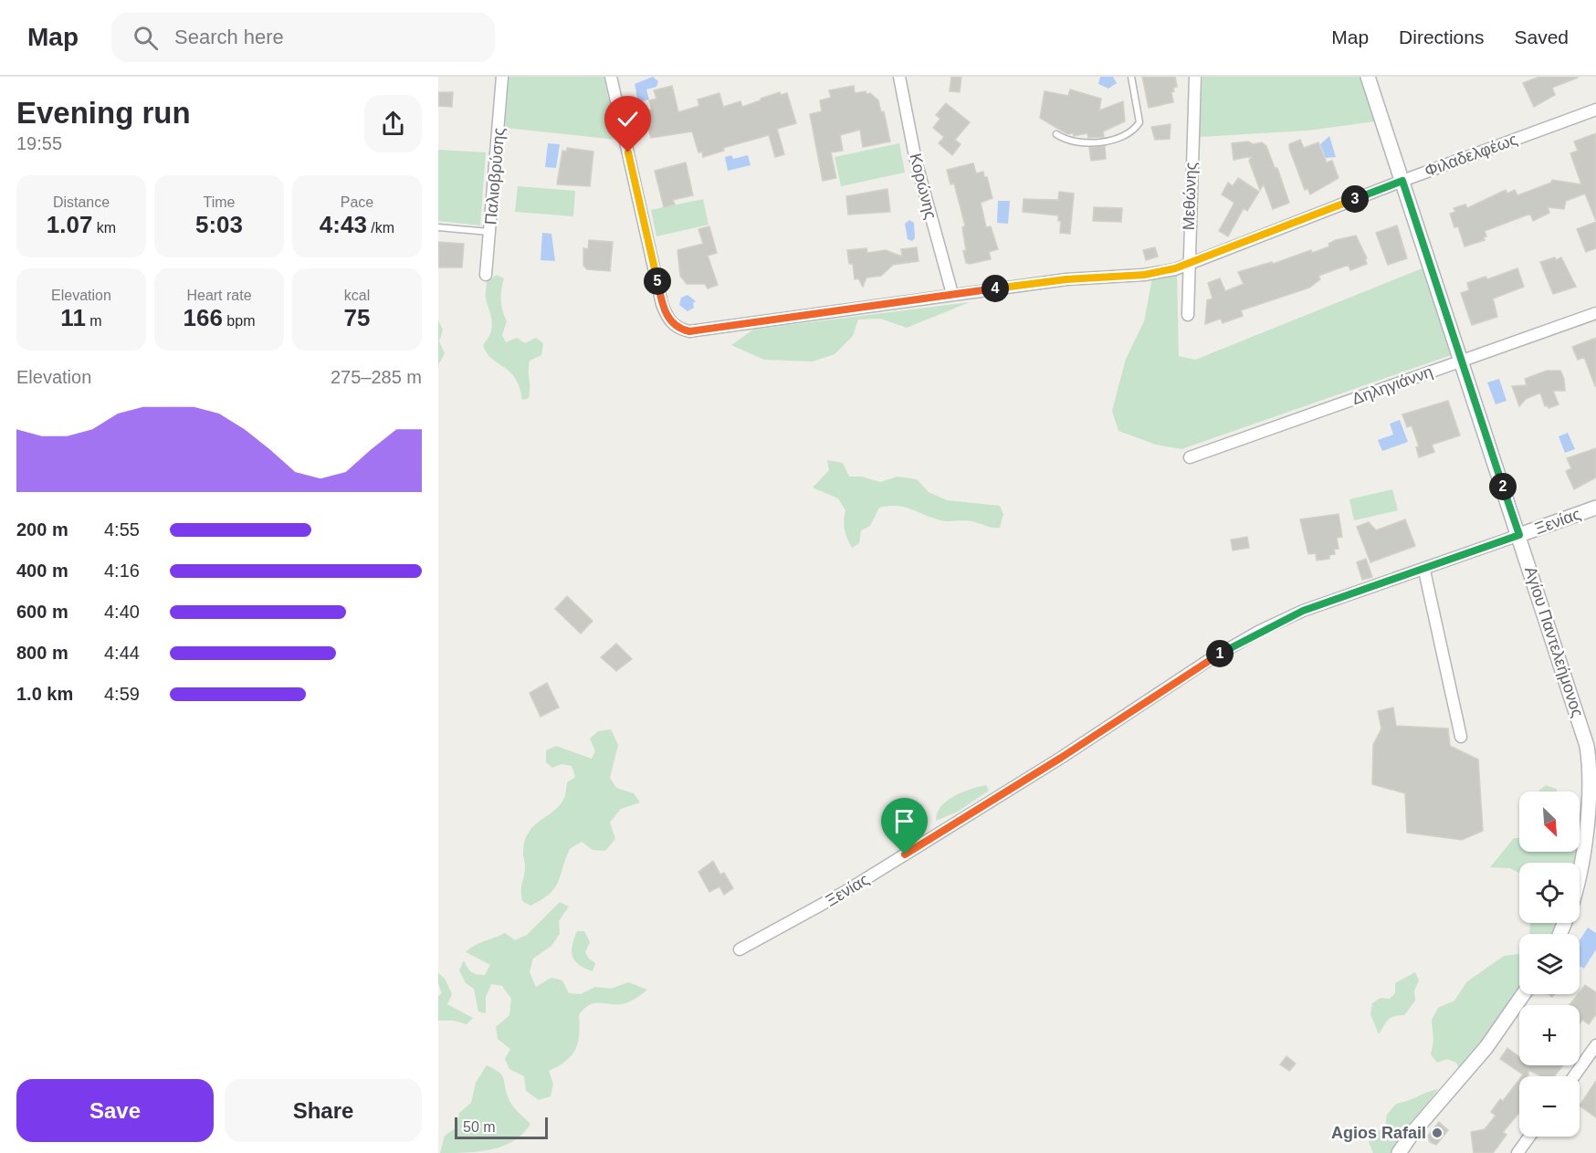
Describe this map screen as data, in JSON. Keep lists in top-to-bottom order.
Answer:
{
  "streets": {
    "street": [
      "Φιλαδελφέως",
      "Παλιοβρύσης",
      "Κορώνης",
      "Μεθώνης",
      "Δηληγιάννη",
      "Ξενίας",
      "Αγίου Παντελεήμονος"
    ]
  },
  "crossings": [
    ["Φιλαδελφέως", "Κορώνης"],
    ["Φιλαδελφέως", "Μεθώνης"],
    ["Φιλαδελφέως", "Αγίου Παντελεήμονος"],
    ["Δηληγιάννη", "Αγίου Παντελεήμονος"],
    ["Ξενίας", "Αγίου Παντελεήμονος"]
  ],
  "places": ["Agios Rafail"],
  "scale_bar": "50 m",
  "north": "bottom right",
  "page": {
    "header": "Map",
    "search": "Search here",
    "nav": ["Map", "Directions", "Saved"],
    "heading": ["Evening run", "19:55"],
    "stats": [
      ["Distance", "1.07 km"],
      ["Time", "5:03"],
      ["Pace", "4:43 /km"],
      ["Elevation", "11 m"],
      ["Heart rate", "166 bpm"],
      ["kcal", "75"]
    ],
    "pins": [
      "3",
      "5",
      "4",
      "2",
      "1"
    ],
    "chart": ["Elevation", "275–285 m"],
    "list": [
      {
        "name": "200 m",
        "note": "4:55"
      },
      {
        "name": "400 m",
        "note": "4:16"
      },
      {
        "name": "600 m",
        "note": "4:40"
      },
      {
        "name": "800 m",
        "note": "4:44"
      },
      {
        "name": "1.0 km",
        "note": "4:59"
      }
    ],
    "map_buttons": ["+", "−"],
    "buttons": ["Save", "Share"],
    "scale": "50 m"
  }
}
